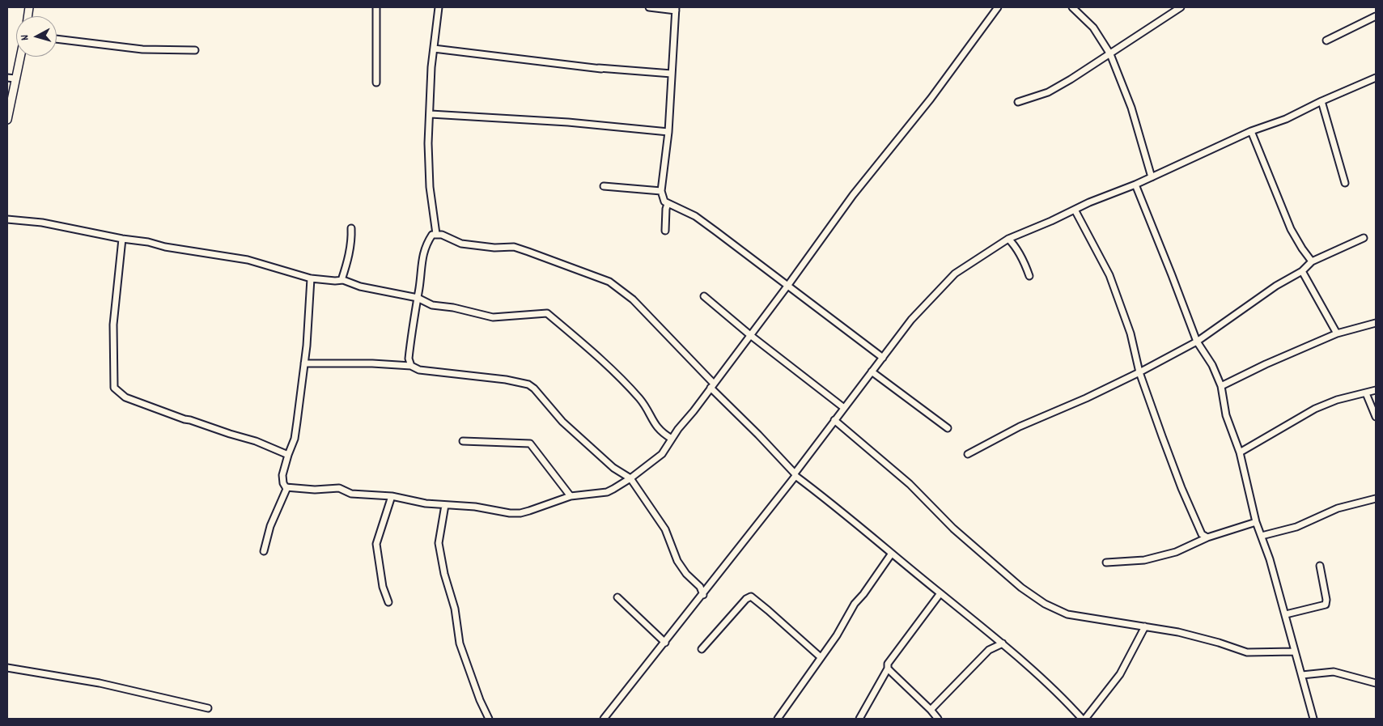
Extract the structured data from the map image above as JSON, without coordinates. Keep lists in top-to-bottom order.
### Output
{
  "north": "left"
}
